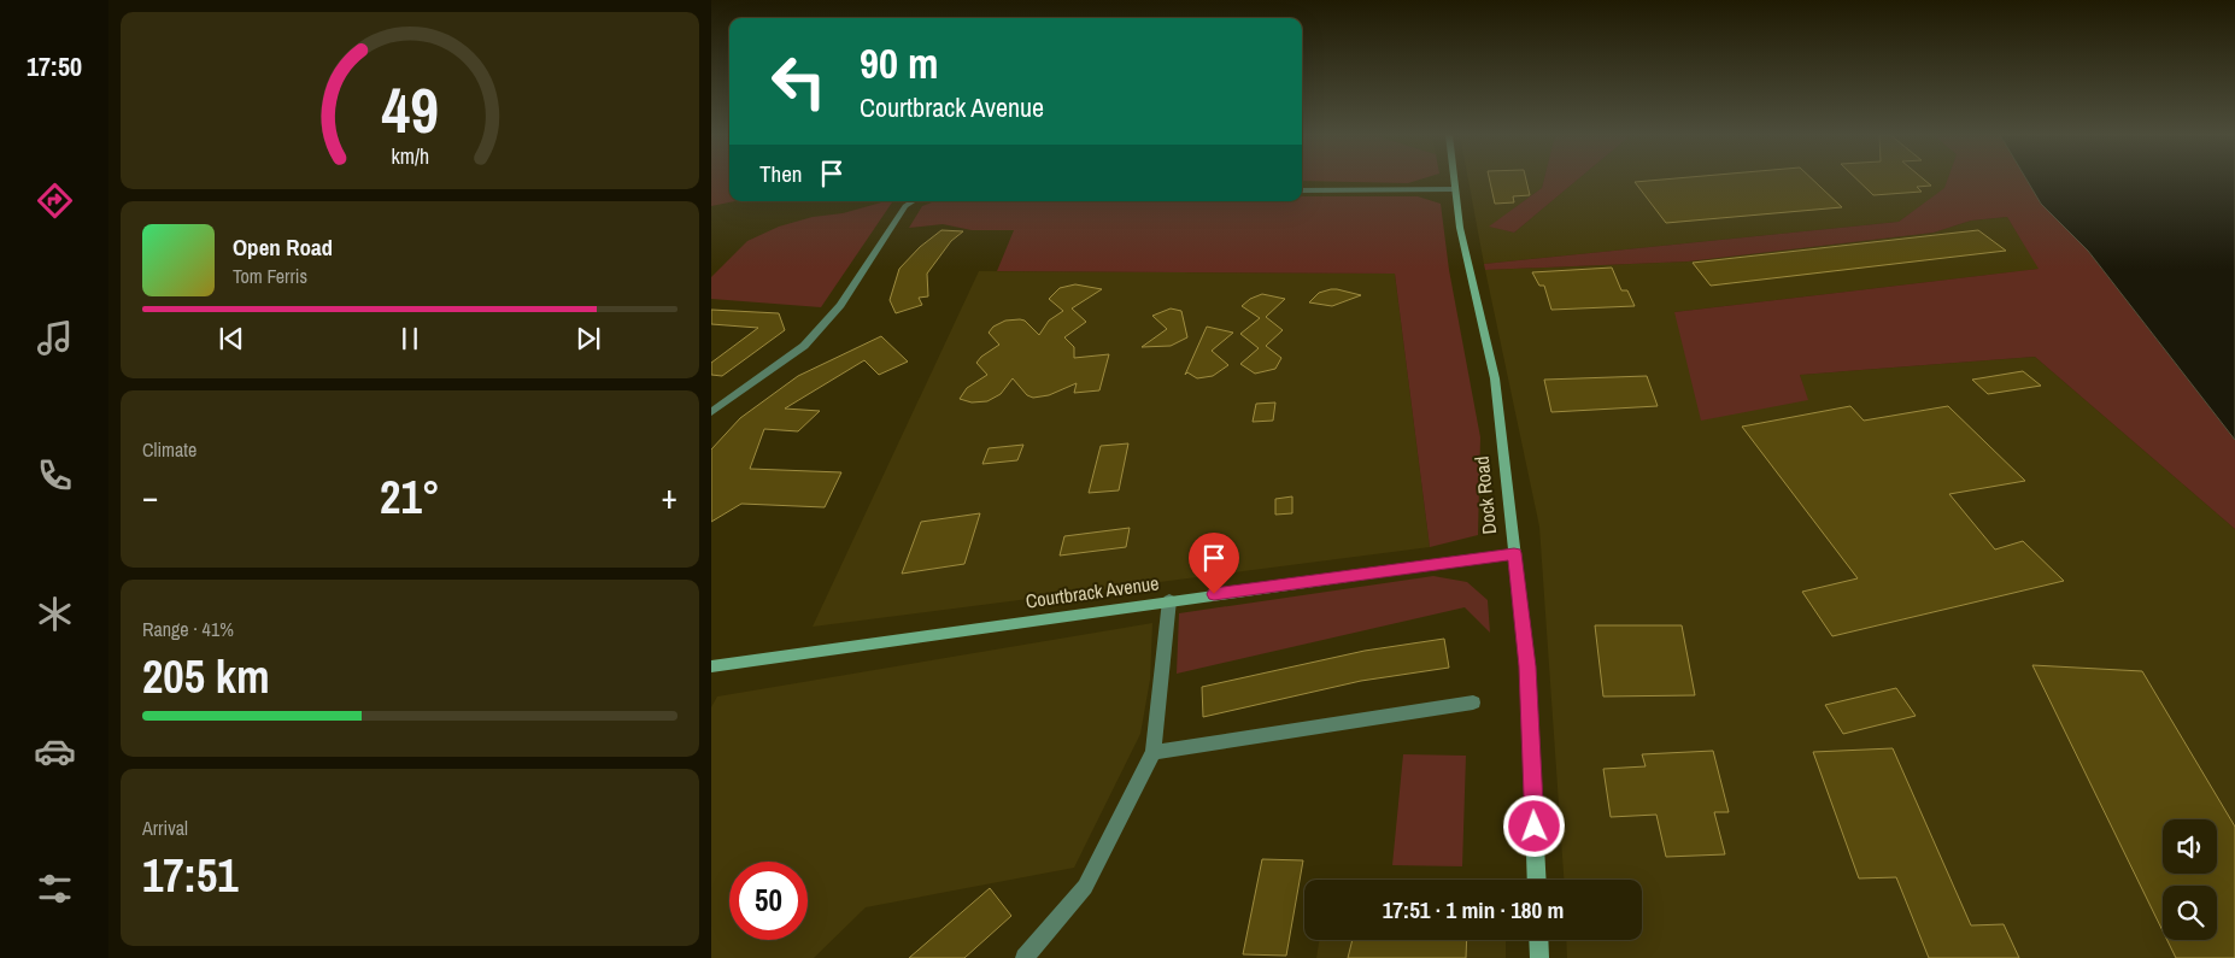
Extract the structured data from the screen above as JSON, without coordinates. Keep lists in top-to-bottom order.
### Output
{
  "streets": {
    "main road": ["Dock Road", "Courtbrack Avenue"]
  },
  "crossings": [
    ["Dock Road", "Courtbrack Avenue"]
  ],
  "page": {
    "tabs": "17:50",
    "turn": ["90 m", "Courtbrack Avenue"],
    "then": "Then",
    "song": ["Open Road", "Tom Ferris"],
    "tile": [
      "Climate",
      ["Range · 41%", "205 km"],
      ["Arrival", "17:51"]
    ],
    "heat": ["−", "21°", "+"],
    "limit": "50",
    "trip": "17:51 · 1 min · 180 m",
    "gauge": ["49", "km/h"]
  }
}
